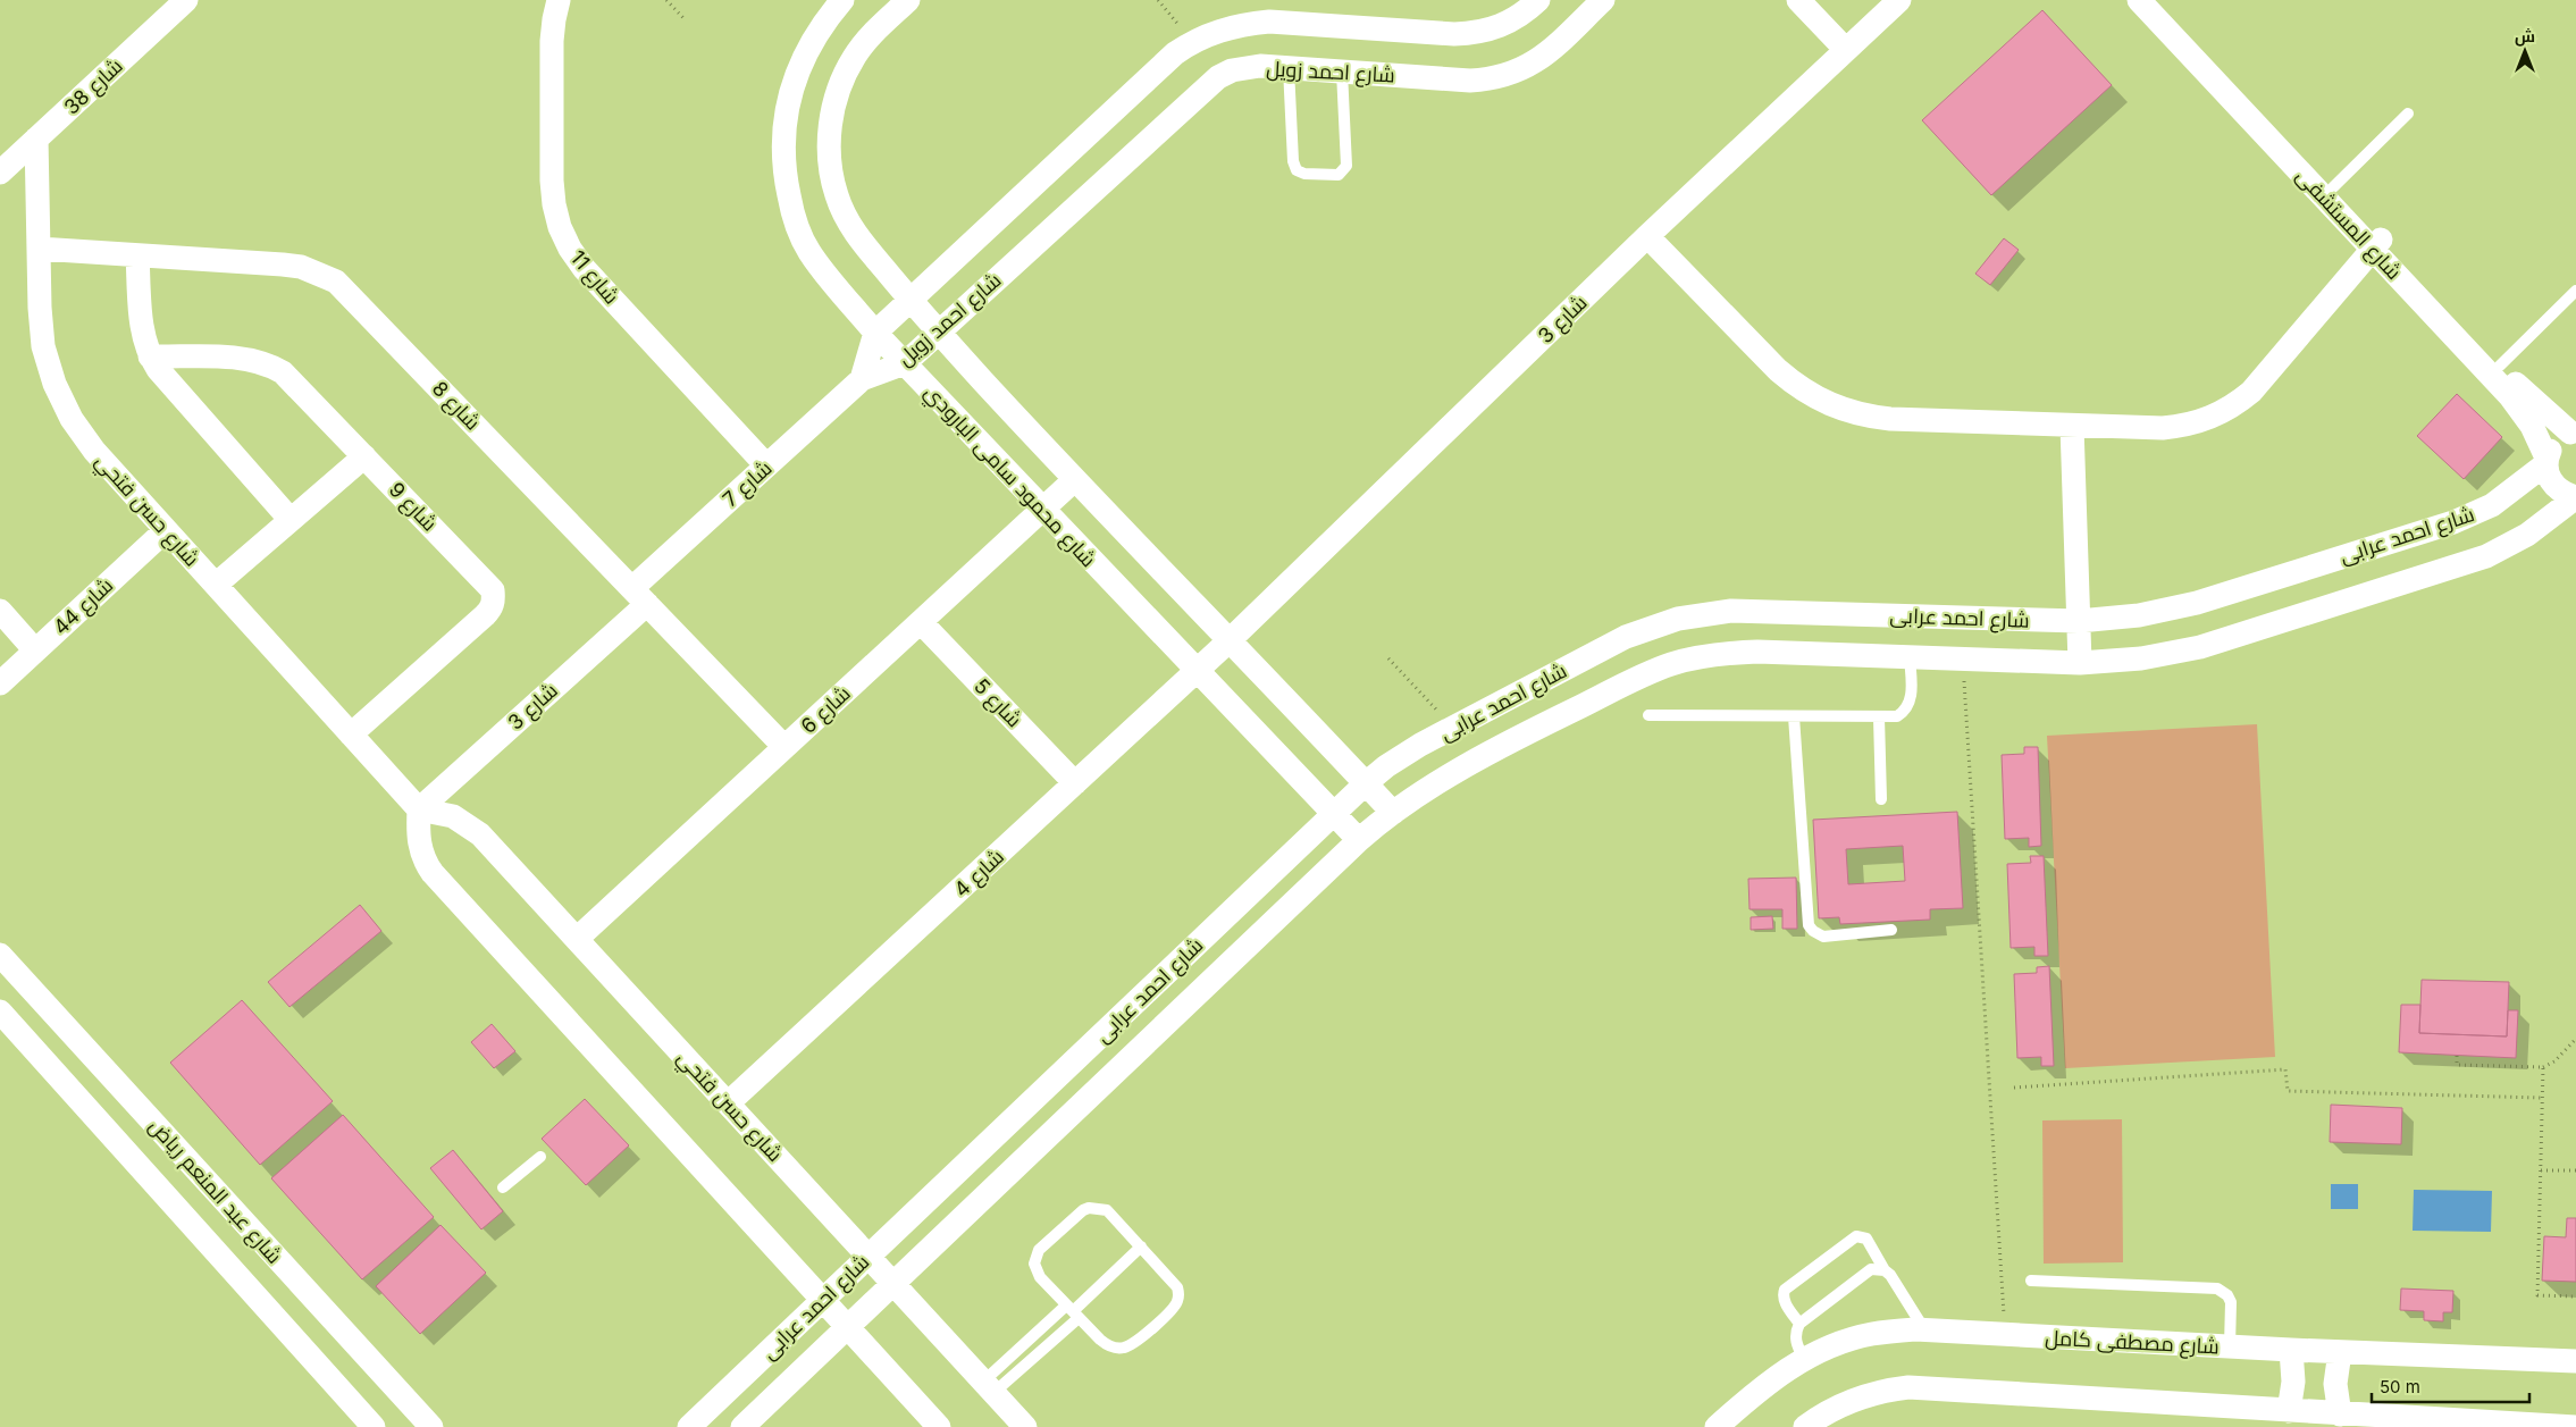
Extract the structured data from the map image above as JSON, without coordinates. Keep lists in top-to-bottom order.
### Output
{
  "streets": {
    "street": [
      "شارع احمد زويل",
      "شارع 38",
      "شارع المستشفى",
      "شارع 11",
      "شارع 3",
      "شارع 8",
      "شارع محمود سامى البارودي",
      "شارع 7",
      "شارع 9",
      "شارع حسن فتحي",
      "شارع احمد عرابى",
      "شارع 44",
      "شارع 5",
      "شارع 6",
      "شارع 4",
      "شارع عبد المنعم رياض",
      "شارع مصطفى كامل"
    ]
  },
  "crossings": [
    ["شارع احمد زويل", "شارع محمود سامى البارودي"],
    ["شارع احمد زويل", "شارع 7"],
    ["شارع 38", "شارع حسن فتحي"],
    ["شارع المستشفى", "شارع احمد عرابى"],
    ["شارع 11", "شارع 7"],
    ["شارع 3", "شارع 8"],
    ["شارع 3", "شارع 7"],
    ["شارع 3", "شارع حسن فتحي"],
    ["شارع 3", "شارع 4"],
    ["شارع 8", "شارع 7"],
    ["شارع 8", "شارع حسن فتحي"],
    ["شارع 8", "شارع 6"],
    ["شارع محمود سامى البارودي", "شارع احمد عرابى"],
    ["شارع محمود سامى البارودي", "شارع 6"],
    ["شارع محمود سامى البارودي", "شارع 4"],
    ["شارع 9", "شارع حسن فتحي"],
    ["شارع حسن فتحي", "شارع احمد عرابى"],
    ["شارع حسن فتحي", "شارع 44"],
    ["شارع حسن فتحي", "شارع 6"],
    ["شارع حسن فتحي", "شارع 4"],
    ["شارع 5", "شارع 6"],
    ["شارع 5", "شارع 4"]
  ],
  "scale_bar": "50 m",
  "north": "top"
}
